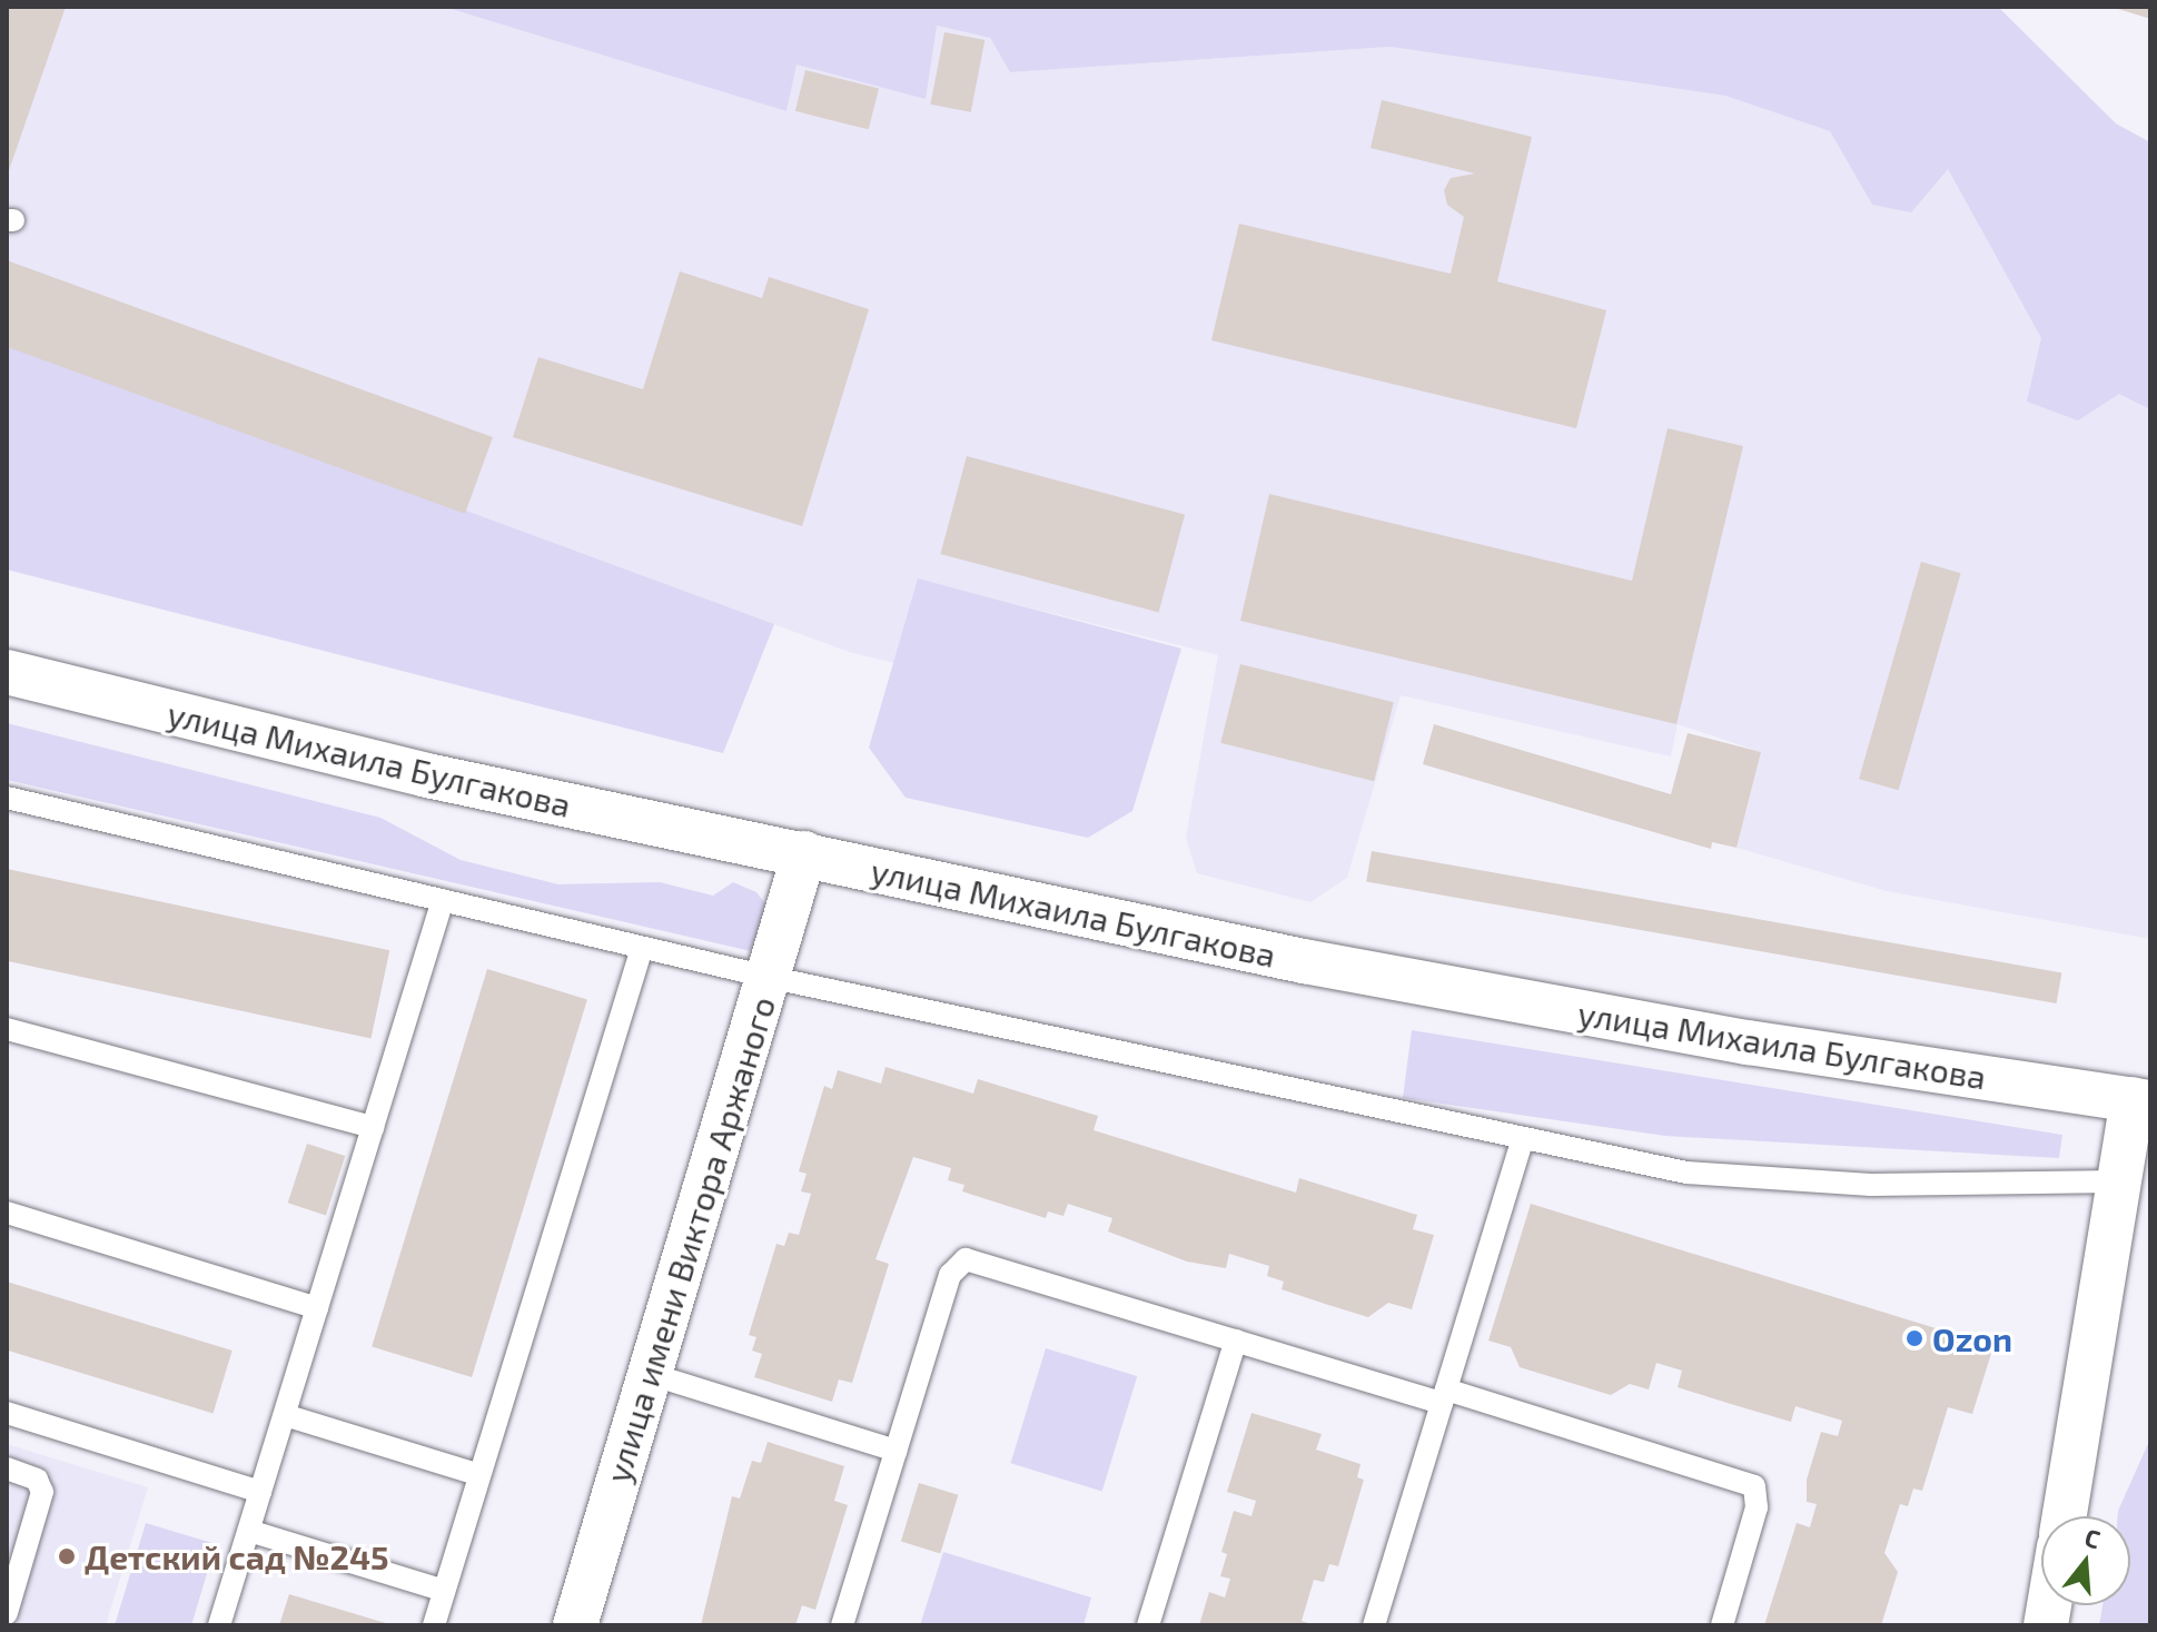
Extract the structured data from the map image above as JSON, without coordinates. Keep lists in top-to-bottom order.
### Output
{
  "streets": {
    "street": ["улица Михаила Булгакова", "улица имени Виктора Аржаного"]
  },
  "crossings": [
    ["улица Михаила Булгакова", "улица имени Виктора Аржаного"]
  ],
  "places": ["Ozon", "Детский сад №245"],
  "north": "top"
}
